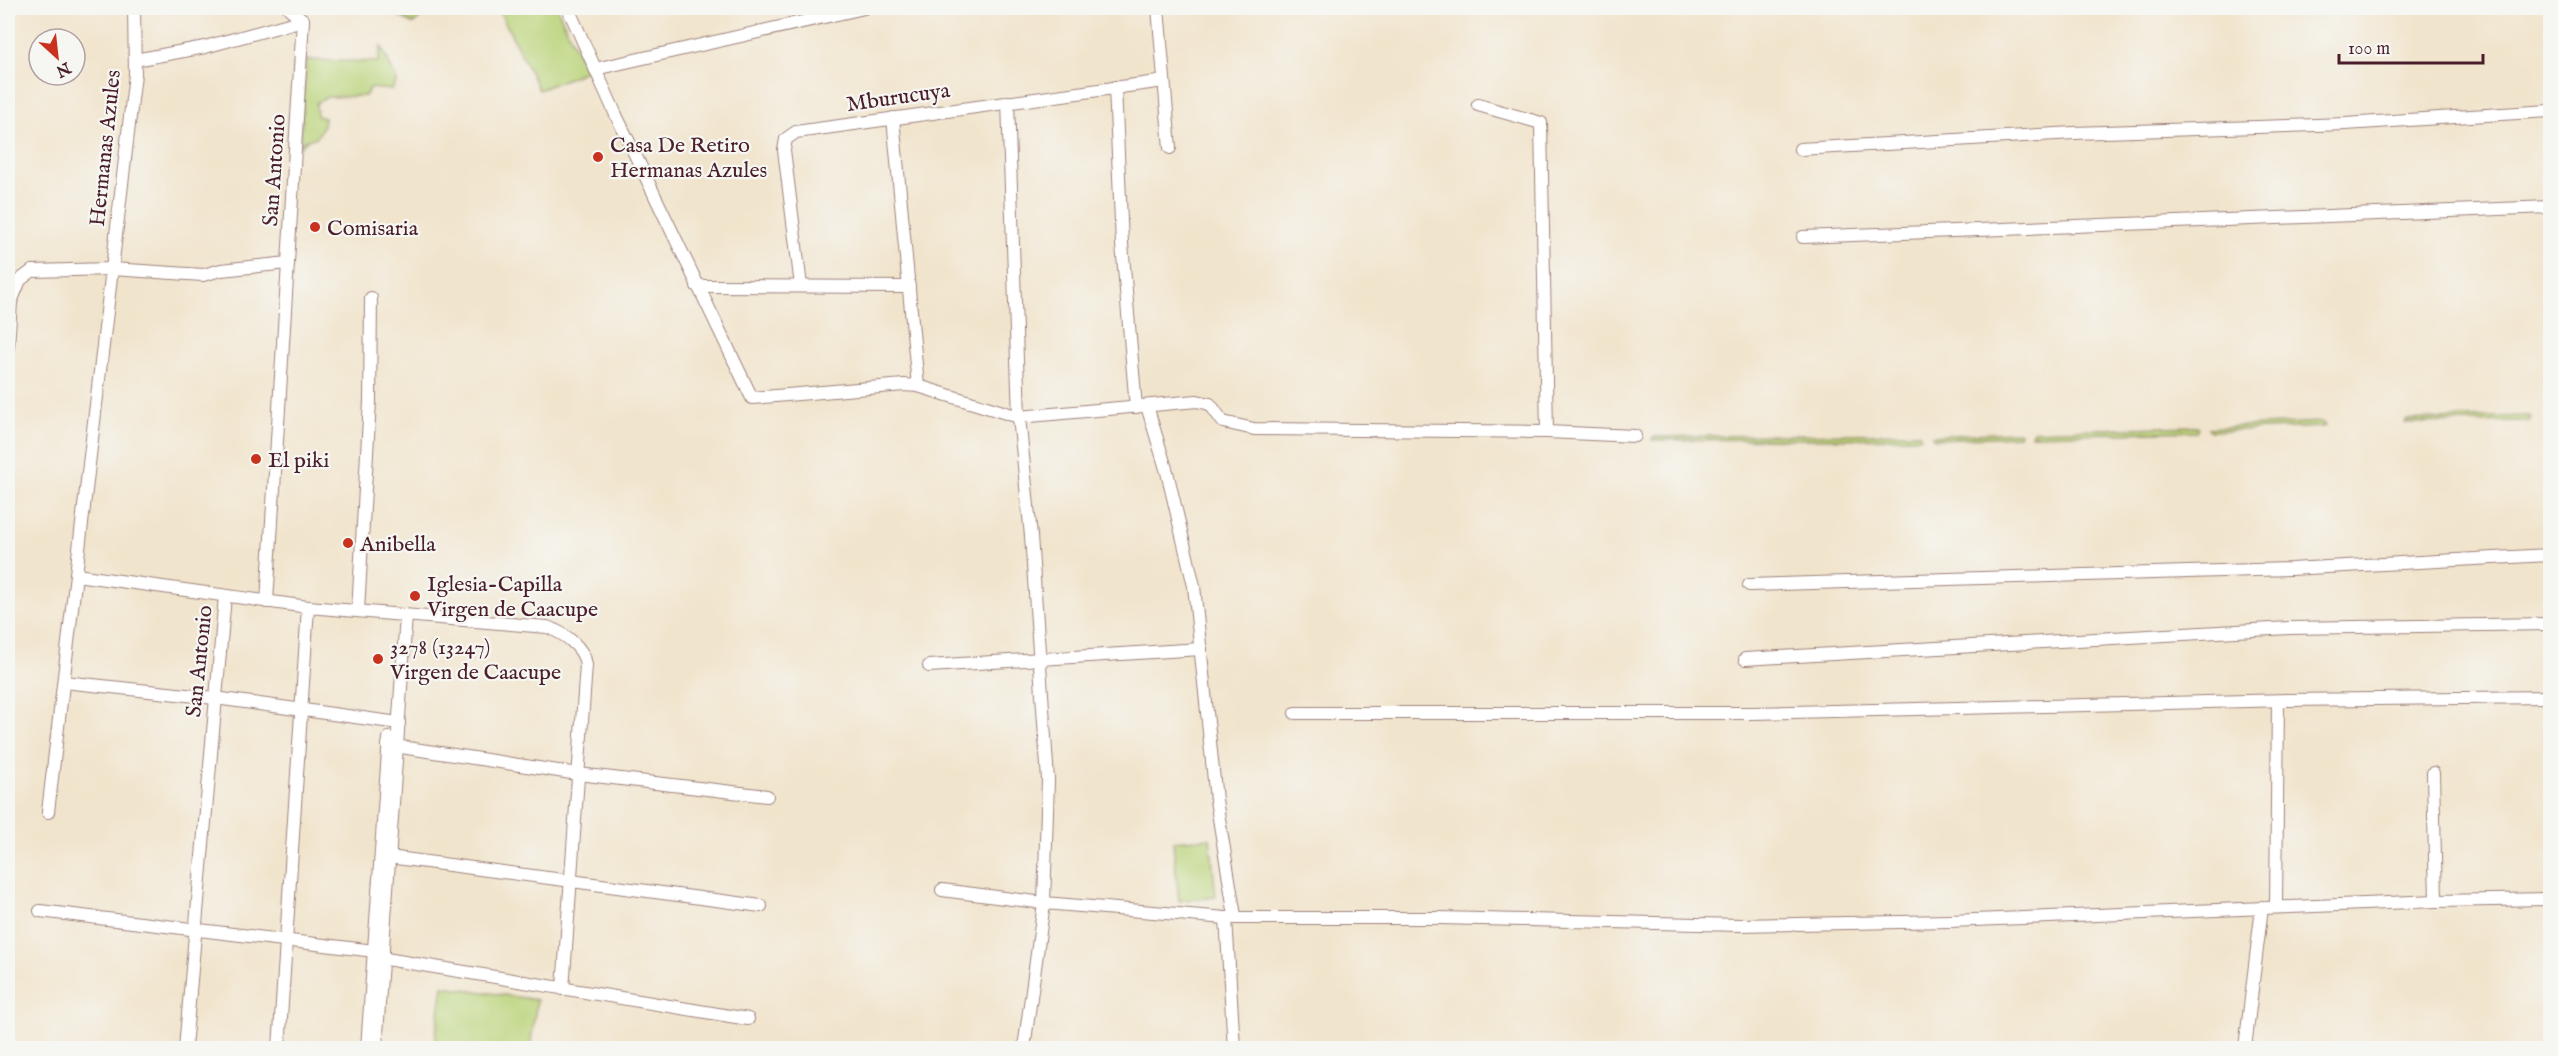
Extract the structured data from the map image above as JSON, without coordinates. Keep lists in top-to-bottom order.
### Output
{
  "streets": {
    "street": ["Mburucuya", "Hermanas Azules", "San Antonio"]
  },
  "crossings": [
    ["Hermanas Azules", "San Antonio"]
  ],
  "places": [
    "Casa De Retiro Hermanas Azules",
    "Comisaria",
    "El piki",
    "Anibella",
    "Iglesia-Capilla Virgen de Caacupe",
    "3278 (13247) Virgen de Caacupe"
  ],
  "scale_bar": "100 m",
  "north": "bottom right"
}
